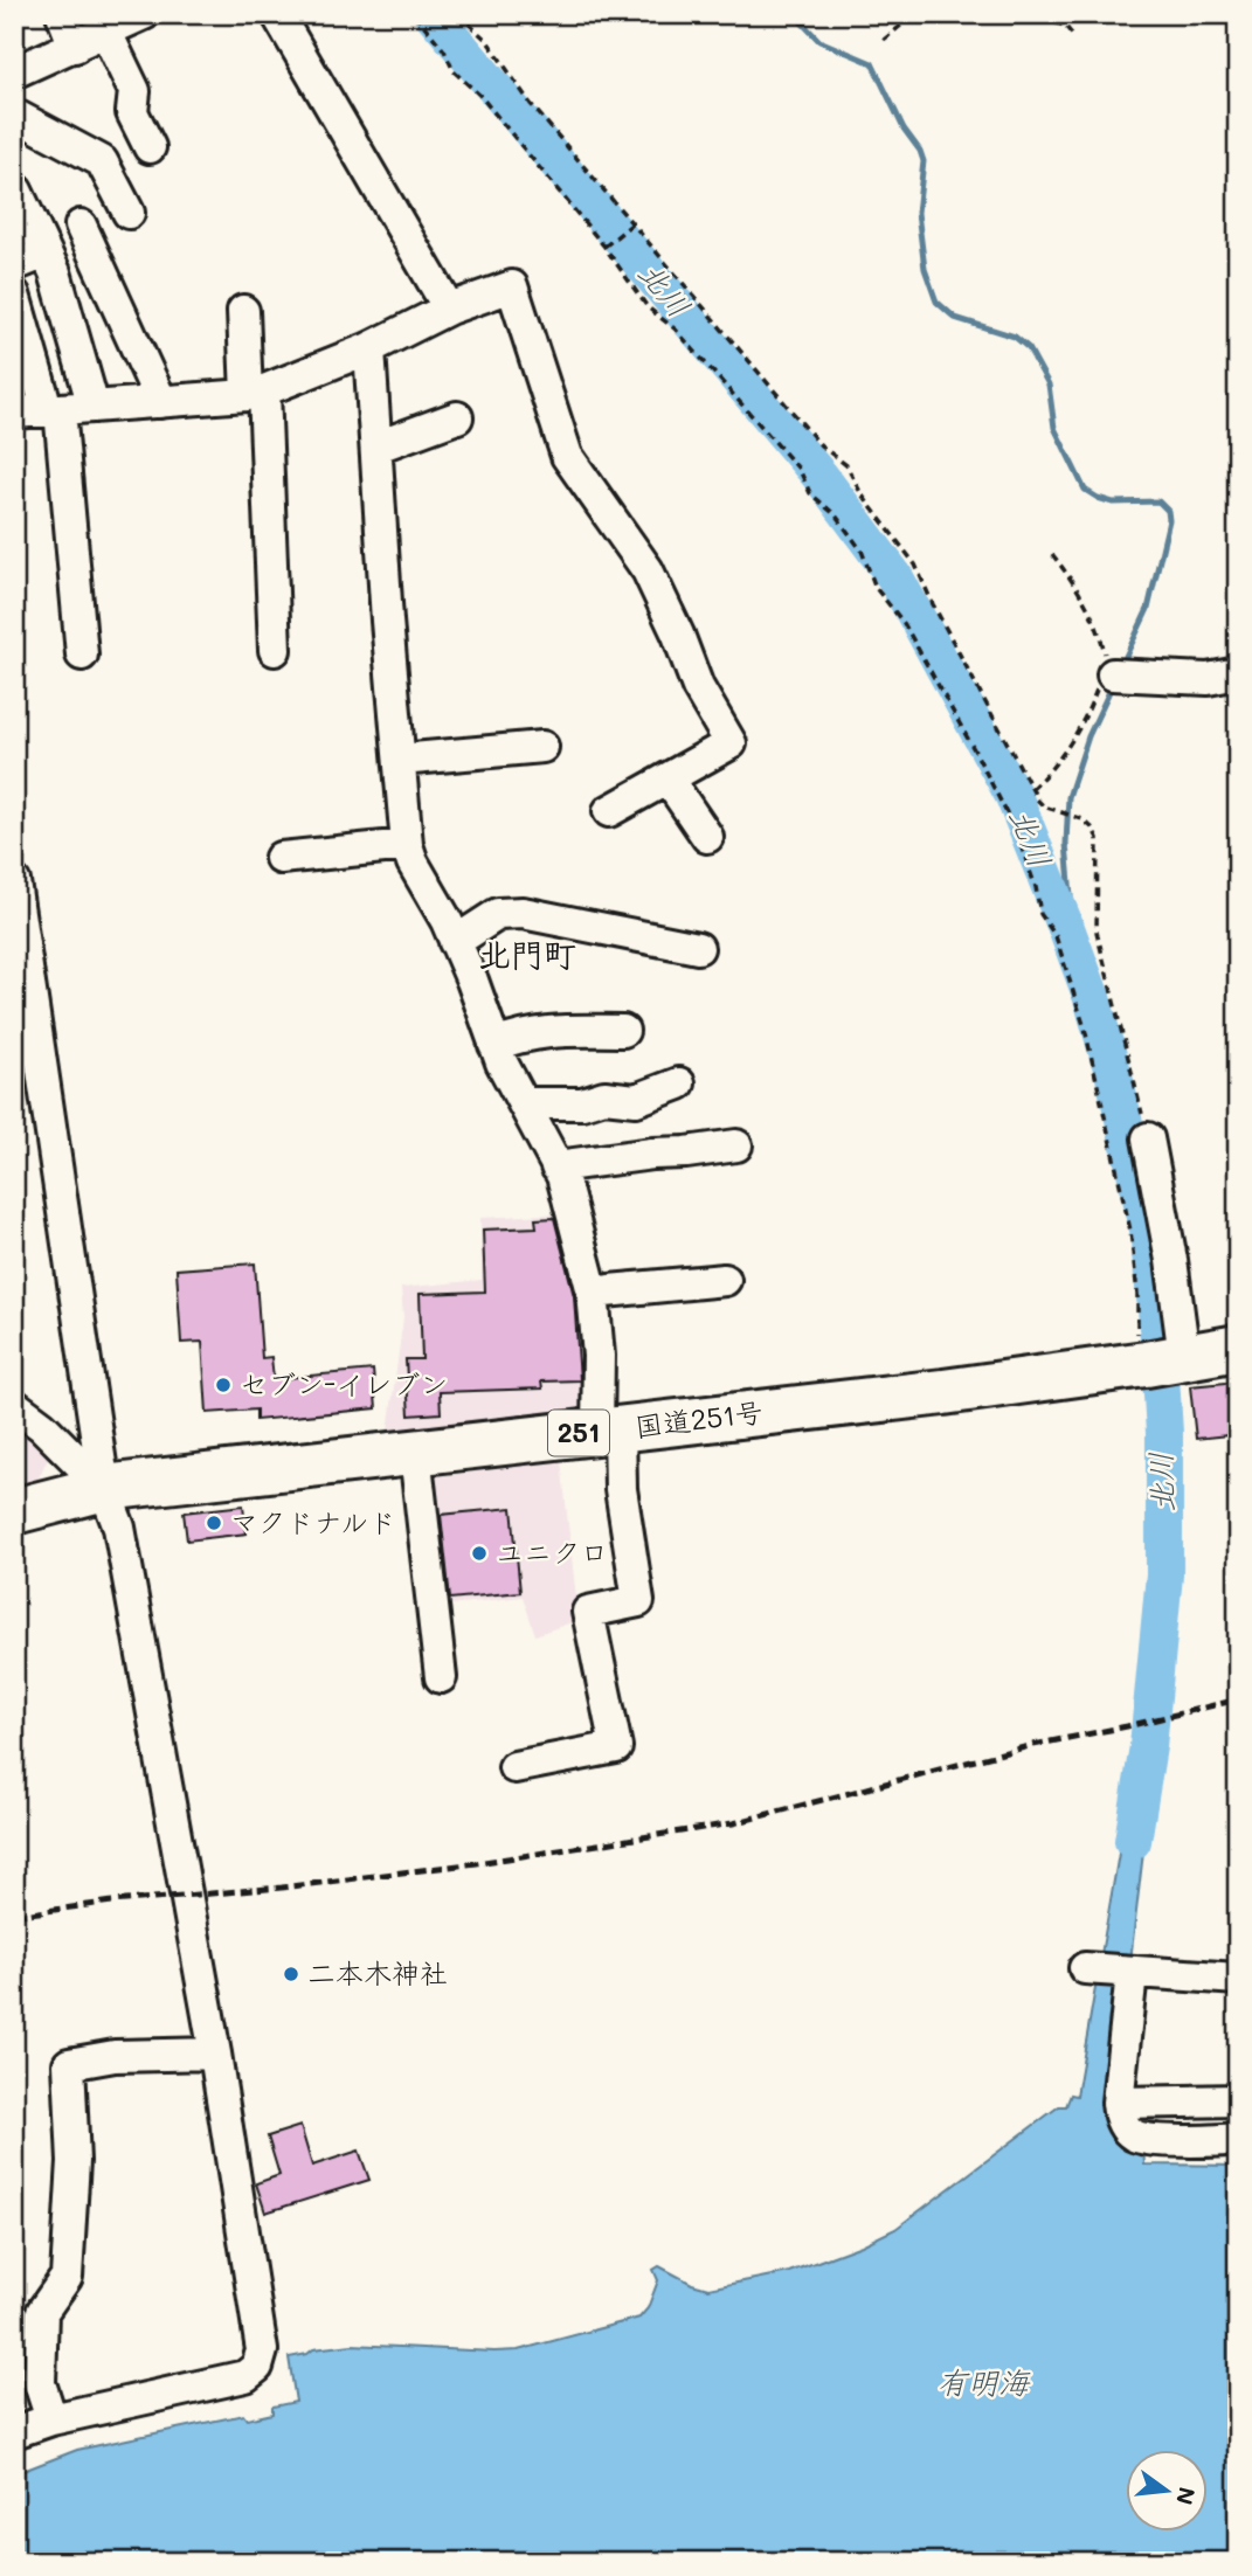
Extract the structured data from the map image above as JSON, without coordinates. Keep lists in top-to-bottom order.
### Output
{
  "streets": {
    "highway": ["国道251号", "251"]
  },
  "districts": ["北門町"],
  "water": ["北川", "有明海"],
  "places": [
    "セブン-イレブン",
    "マクドナルド",
    "ユニクロ",
    "二本木神社"
  ],
  "north": "right"
}
